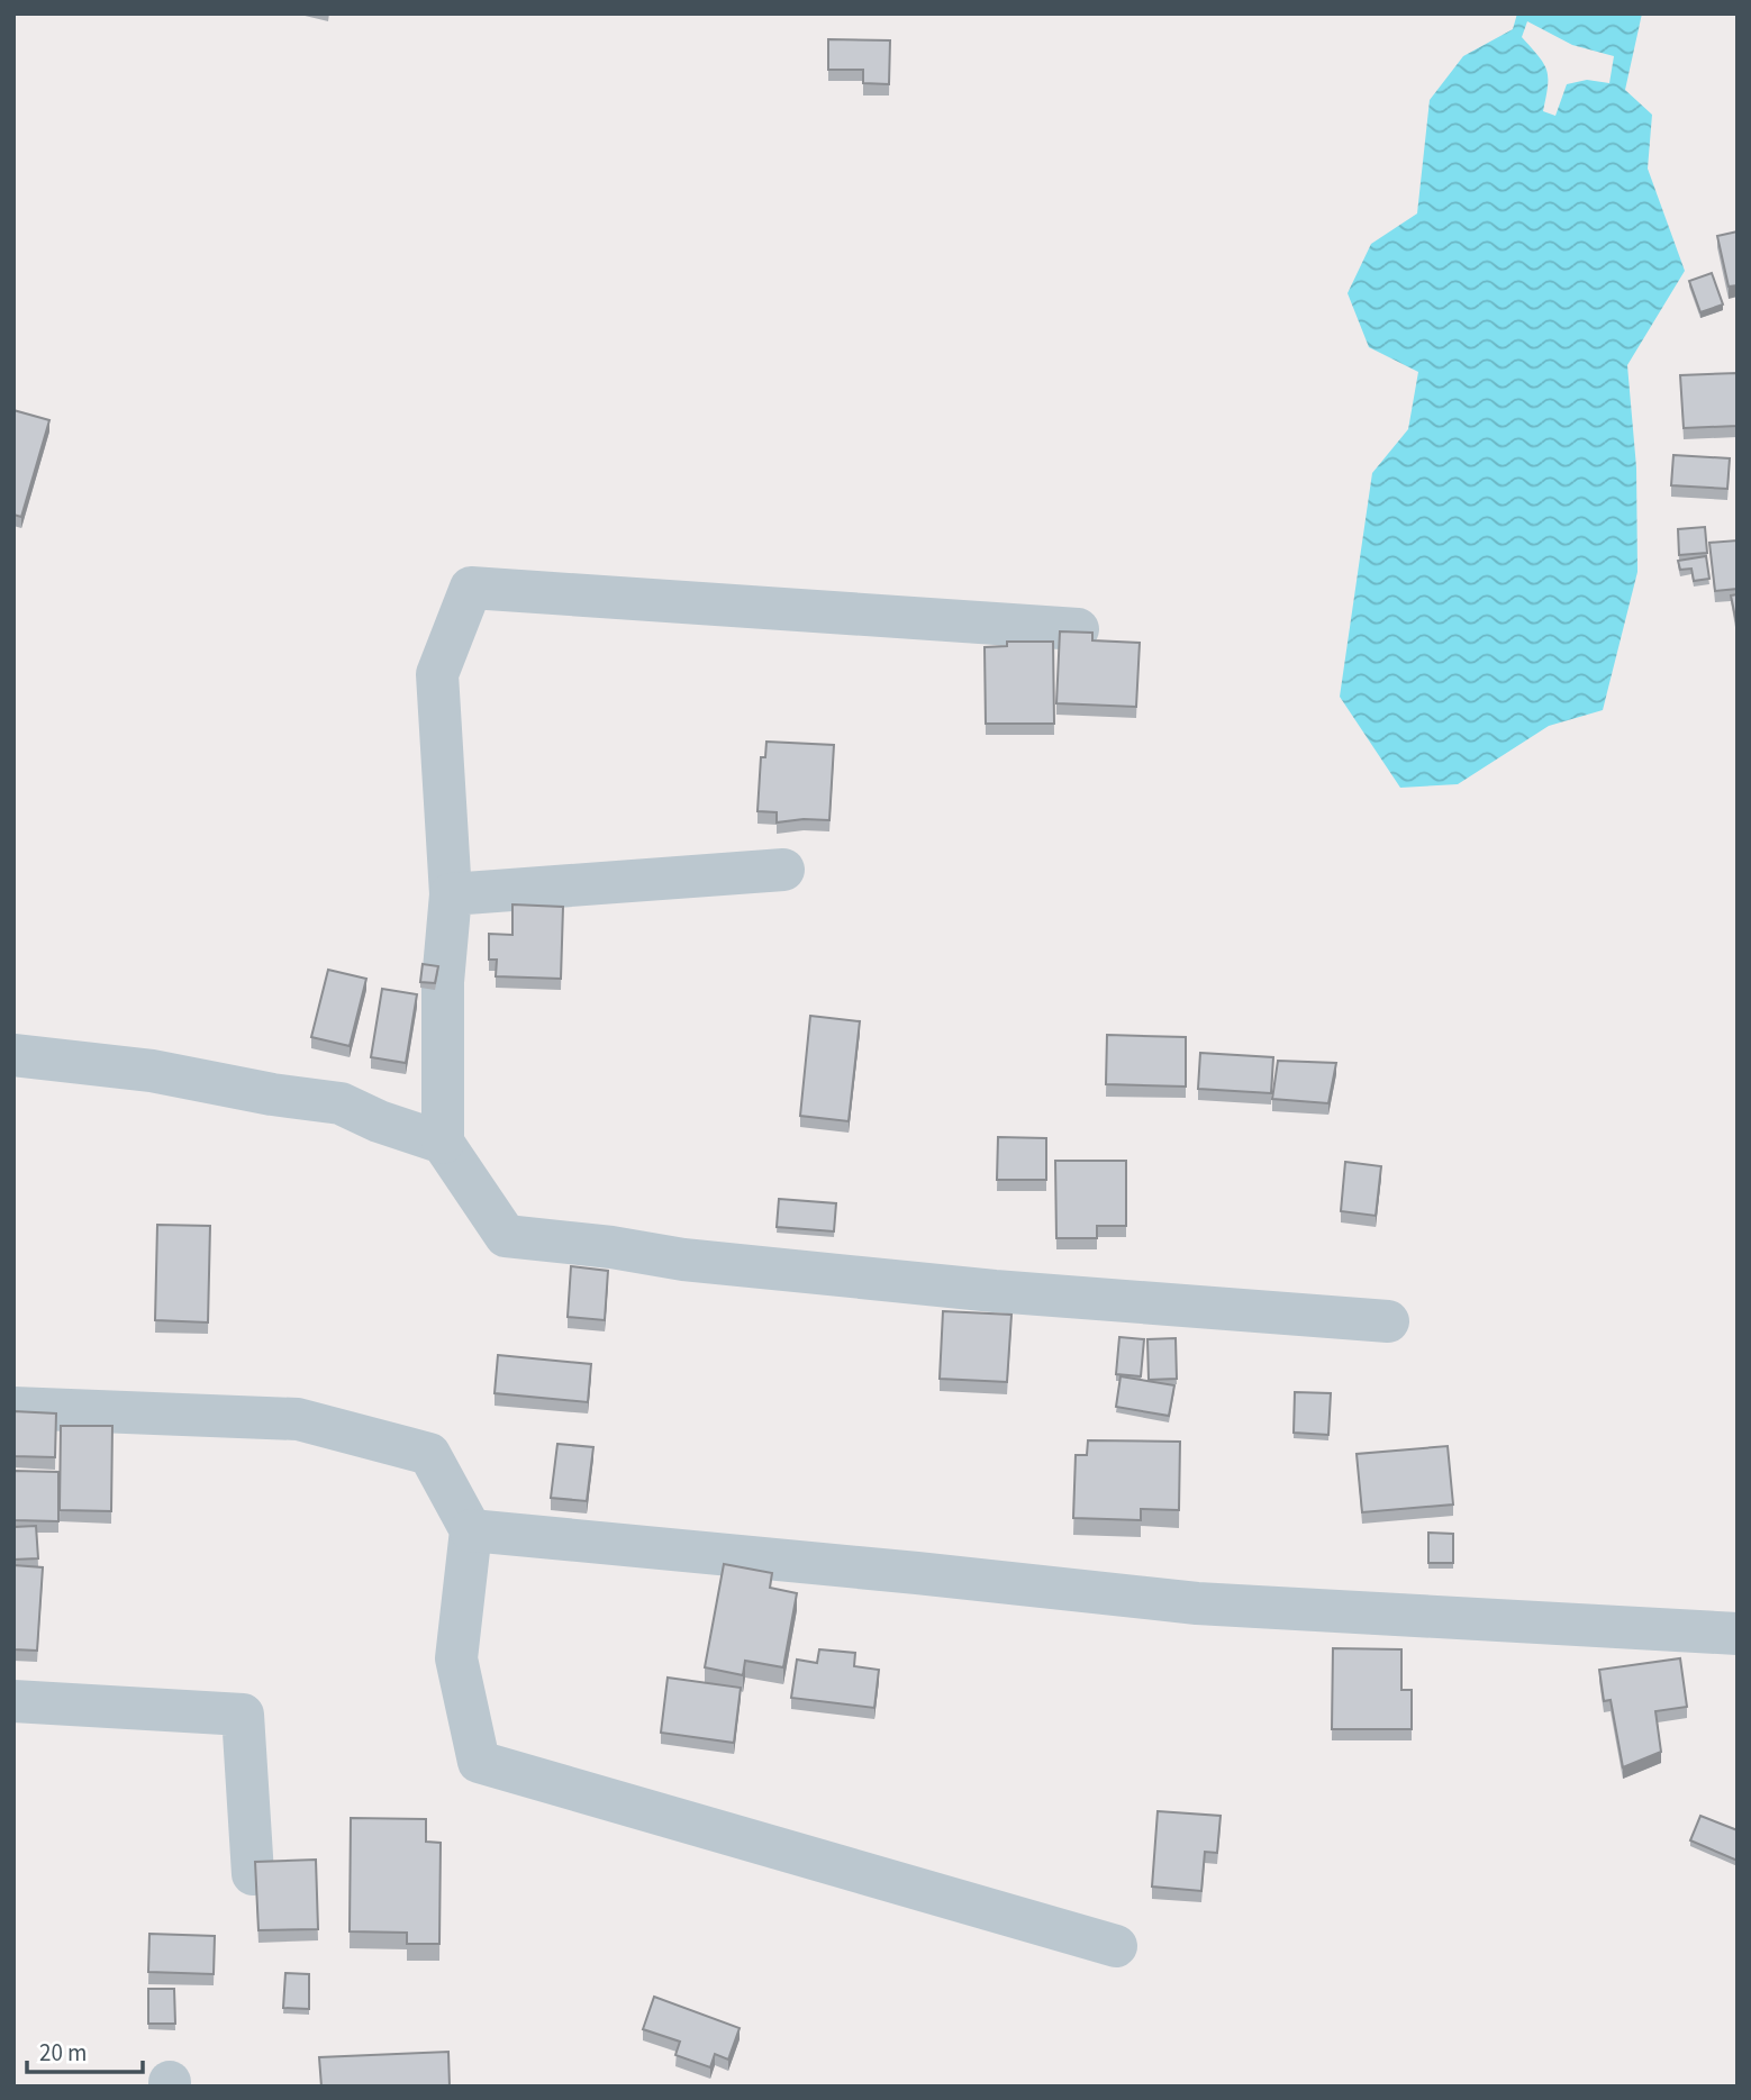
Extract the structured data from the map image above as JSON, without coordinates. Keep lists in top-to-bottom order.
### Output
{
  "scale_bar": "20 m"
}
